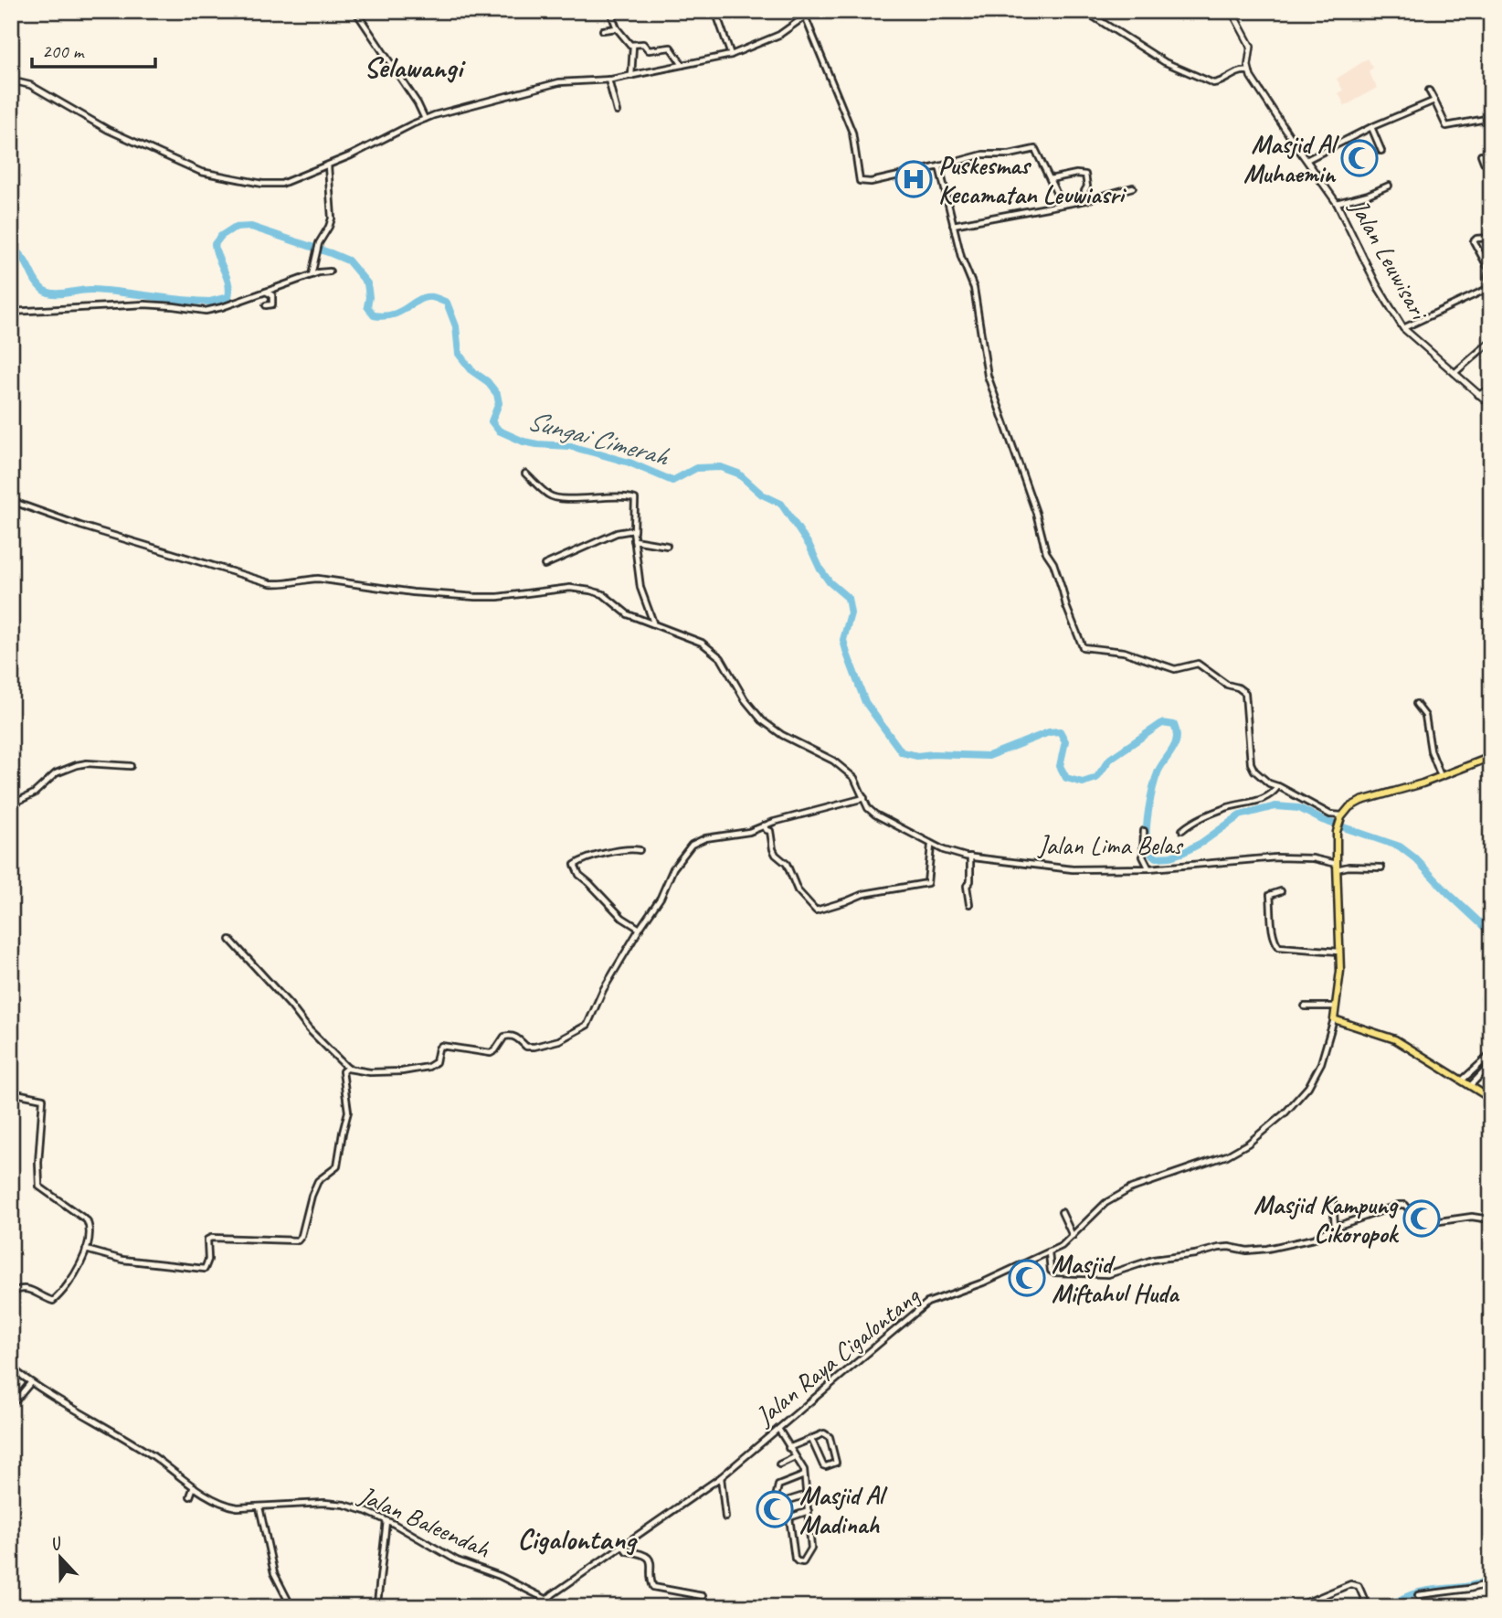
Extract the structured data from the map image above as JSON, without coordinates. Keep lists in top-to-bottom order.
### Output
{
  "streets": {
    "main road": ["Jalan Leuwisari"],
    "street": ["Jalan Lima Belas", "Jalan Raya Cigalontang", "Jalan Baleendah"]
  },
  "crossings": [
    ["Jalan Raya Cigalontang", "Jalan Baleendah"]
  ],
  "districts": ["Selawangi", "Cigalontang"],
  "water": ["Sungai Cimerah"],
  "places": {
    "mosque": [
      "Masjid Al Muhaemin",
      "Masjid Kampung Cikoropok",
      "Masjid Miftahul Huda",
      "Masjid Al Madinah"
    ],
    "hospital": ["Puskesmas Kecamatan Leuwiasri"]
  },
  "scale_bar": "200 m",
  "north": "top"
}
